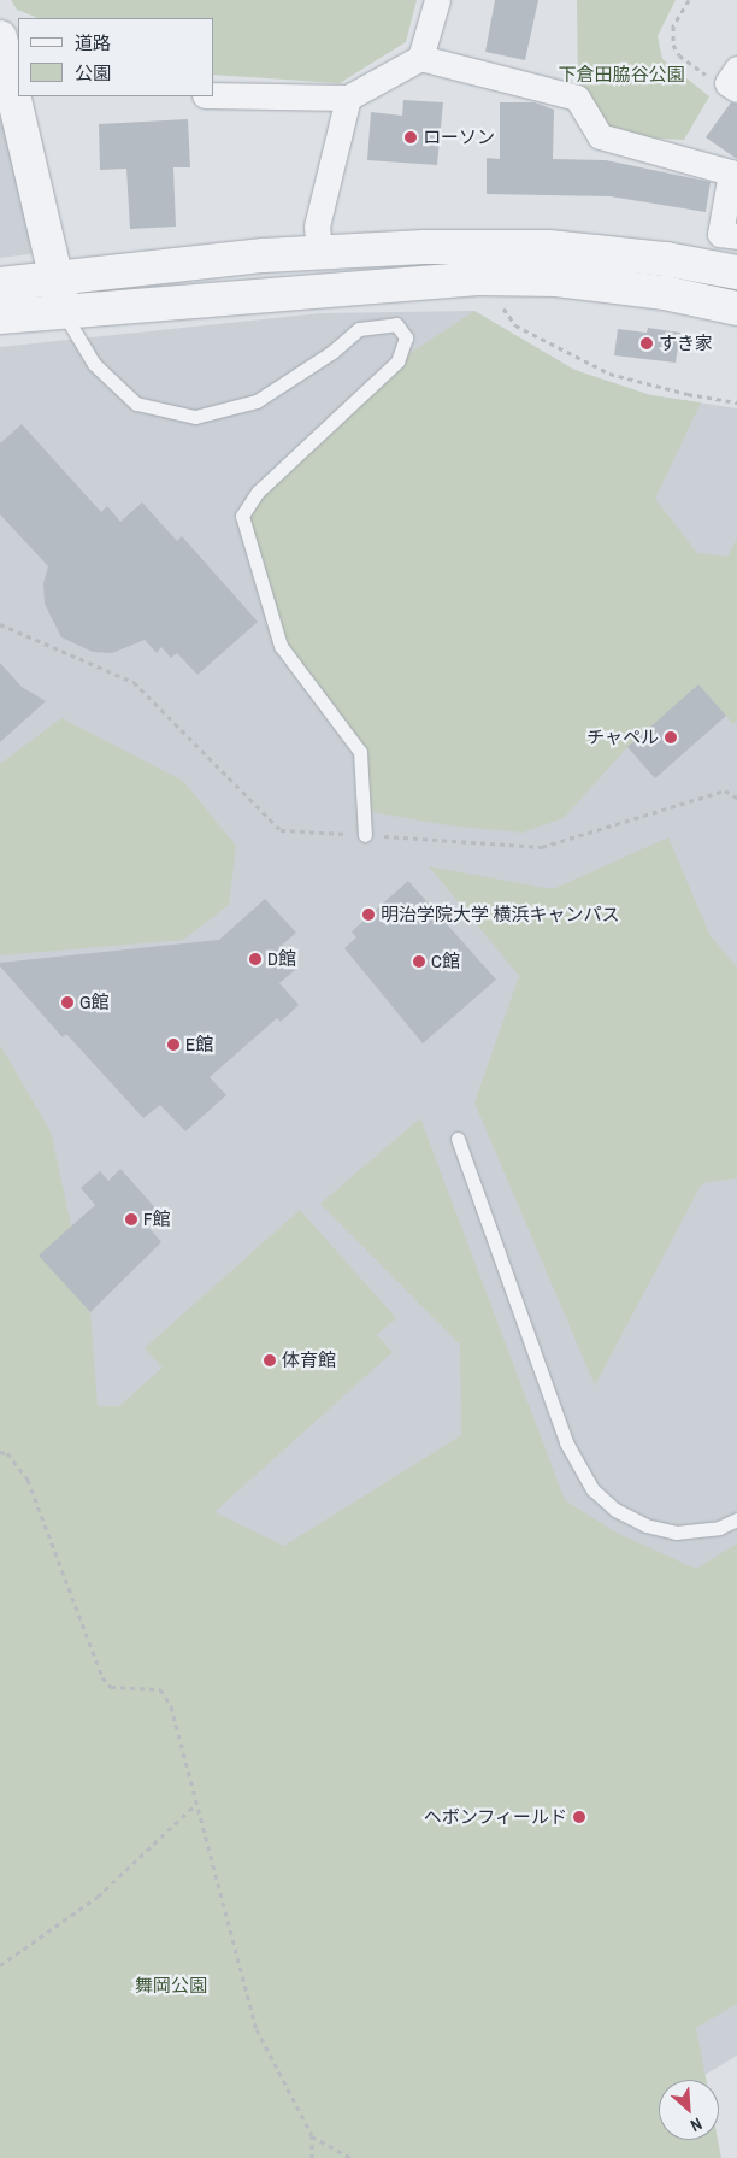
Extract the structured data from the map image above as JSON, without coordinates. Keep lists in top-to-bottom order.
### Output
{
  "parks": ["下倉田脇谷公園", "舞岡公園"],
  "places": [
    "ローソン",
    "すき家",
    "チャペル",
    "明治学院大学 横浜キャンパス",
    "D館",
    "C館",
    "G館",
    "E館",
    "F館",
    "体育館",
    "ヘボンフィールド"
  ],
  "legend": ["道路", "公園"],
  "north": "bottom right"
}
